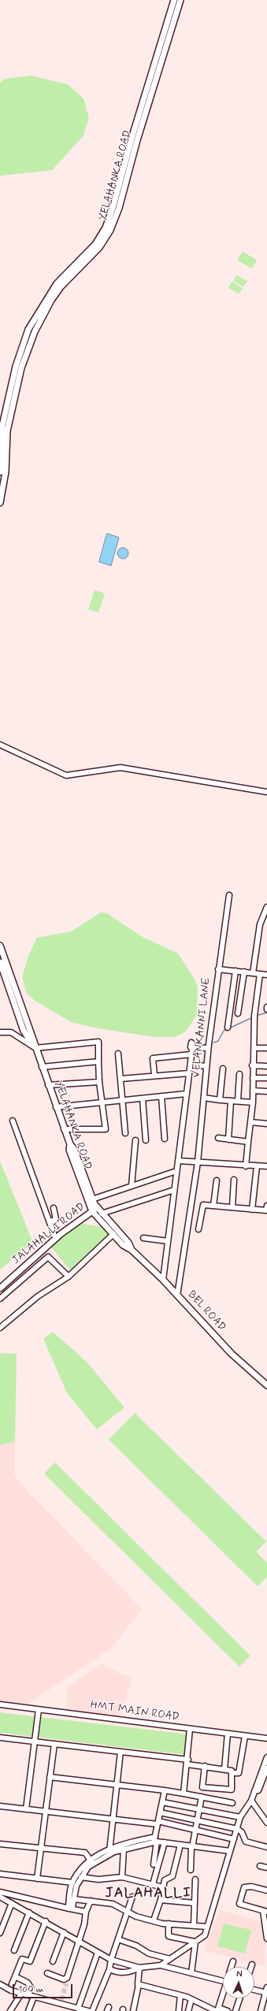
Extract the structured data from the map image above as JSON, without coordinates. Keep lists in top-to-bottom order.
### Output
{
  "streets": {
    "main road": ["YELAHANKA ROAD", "JALAHALLI ROAD", "BEL ROAD"],
    "street": ["VELANKANNI LANE", "HMT MAIN ROAD"]
  },
  "crossings": [
    ["YELAHANKA ROAD", "JALAHALLI ROAD"],
    ["YELAHANKA ROAD", "BEL ROAD"],
    ["VELANKANNI LANE", "BEL ROAD"],
    ["JALAHALLI ROAD", "BEL ROAD"]
  ],
  "districts": ["JALAHALLI"],
  "scale_bar": "100 m",
  "north": "top"
}
